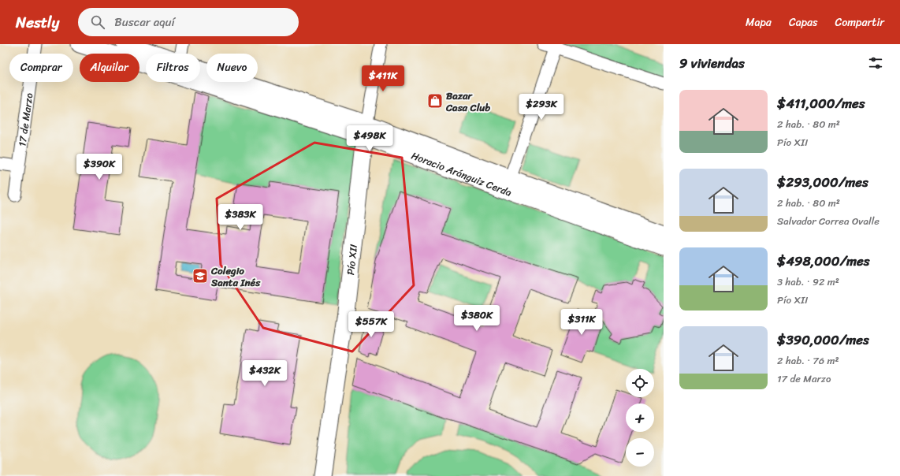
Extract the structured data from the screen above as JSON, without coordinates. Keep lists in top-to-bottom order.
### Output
{
  "streets": {
    "street": ["17 de Marzo", "Horacio Aránguiz Cerda", "Pío XII"]
  },
  "crossings": [
    ["Horacio Aránguiz Cerda", "Pío XII"]
  ],
  "places": {
    "shop": ["Bazar Casa Club"],
    "school or university": ["Colegio Santa Inés"]
  },
  "page": {
    "header": "Nestly",
    "search": "Buscar aquí",
    "nav": ["Mapa", "Capas", "Compartir"],
    "heading": "9 viviendas",
    "chip": [
      "Comprar",
      "Alquilar",
      "Filtros",
      "Nuevo"
    ],
    "price": [
      "$411K",
      "$293K",
      "$498K",
      "$390K",
      "$383K",
      "$380K",
      "$311K",
      "$557K",
      "$432K"
    ],
    "list": [
      {
        "name": "$411,000/mes",
        "note": "2 hab. · 80 m² · Pío XII"
      },
      {
        "name": "$293,000/mes",
        "note": "2 hab. · 80 m² · Salvador Correa Ovalle"
      },
      {
        "name": "$498,000/mes",
        "note": "3 hab. · 92 m² · Pío XII"
      },
      {
        "name": "$390,000/mes",
        "note": "2 hab. · 76 m² · 17 de Marzo"
      }
    ],
    "map_buttons": ["+", "−"]
  }
}
